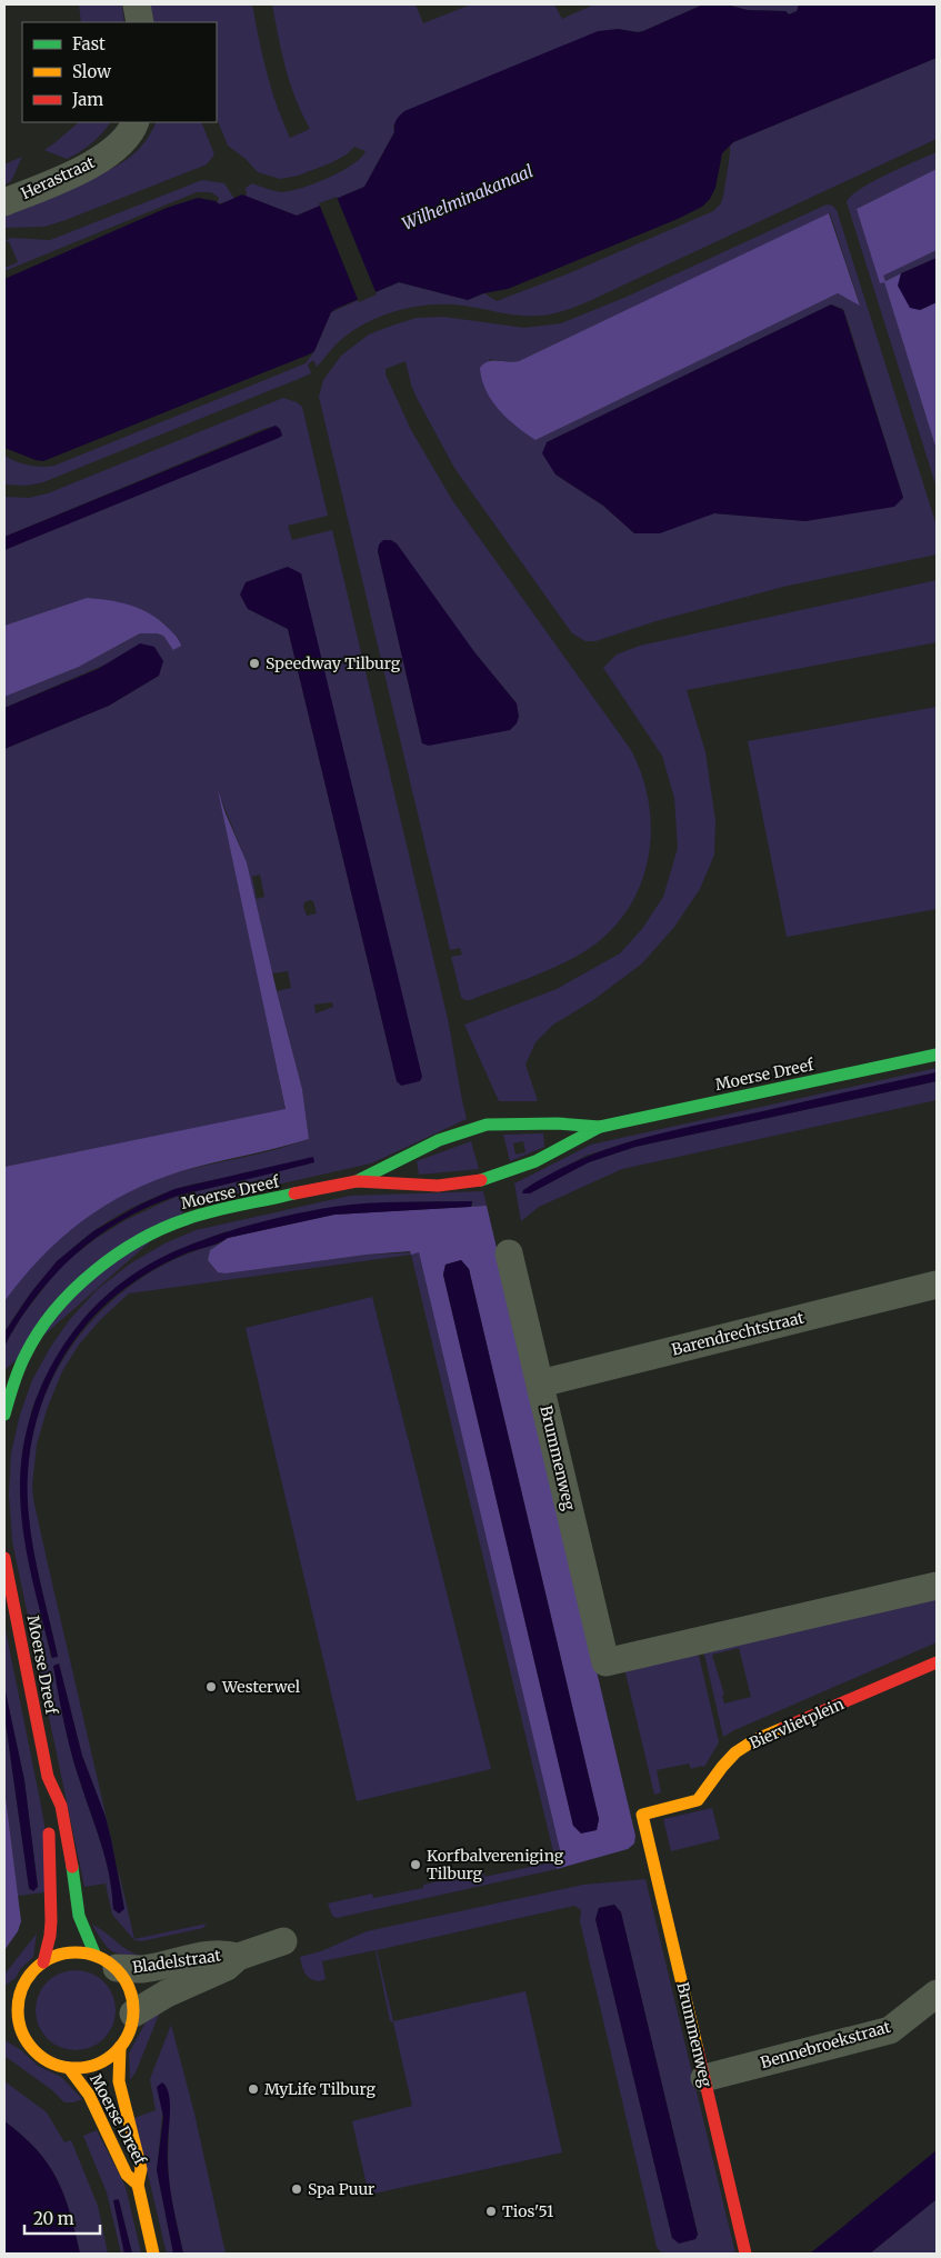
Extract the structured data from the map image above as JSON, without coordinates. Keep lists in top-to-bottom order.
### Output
{
  "streets": {
    "street": [
      "Herastraat",
      "Moerse Dreef",
      "Barendrechtstraat",
      "Brummenweg",
      "Biervlietplein",
      "Bladelstraat",
      "Bennebroekstraat"
    ]
  },
  "crossings": [
    ["Moerse Dreef", "Bladelstraat"],
    ["Barendrechtstraat", "Brummenweg"],
    ["Brummenweg", "Biervlietplein"],
    ["Brummenweg", "Bennebroekstraat"]
  ],
  "water": ["Wilhelminakanaal"],
  "places": [
    "Speedway Tilburg",
    "Westerwel",
    "Korfbalvereniging Tilburg",
    "MyLife Tilburg",
    "Spa Puur",
    "Tios'51"
  ],
  "legend": ["Fast", "Slow", "Jam"],
  "scale_bar": "20 m"
}
